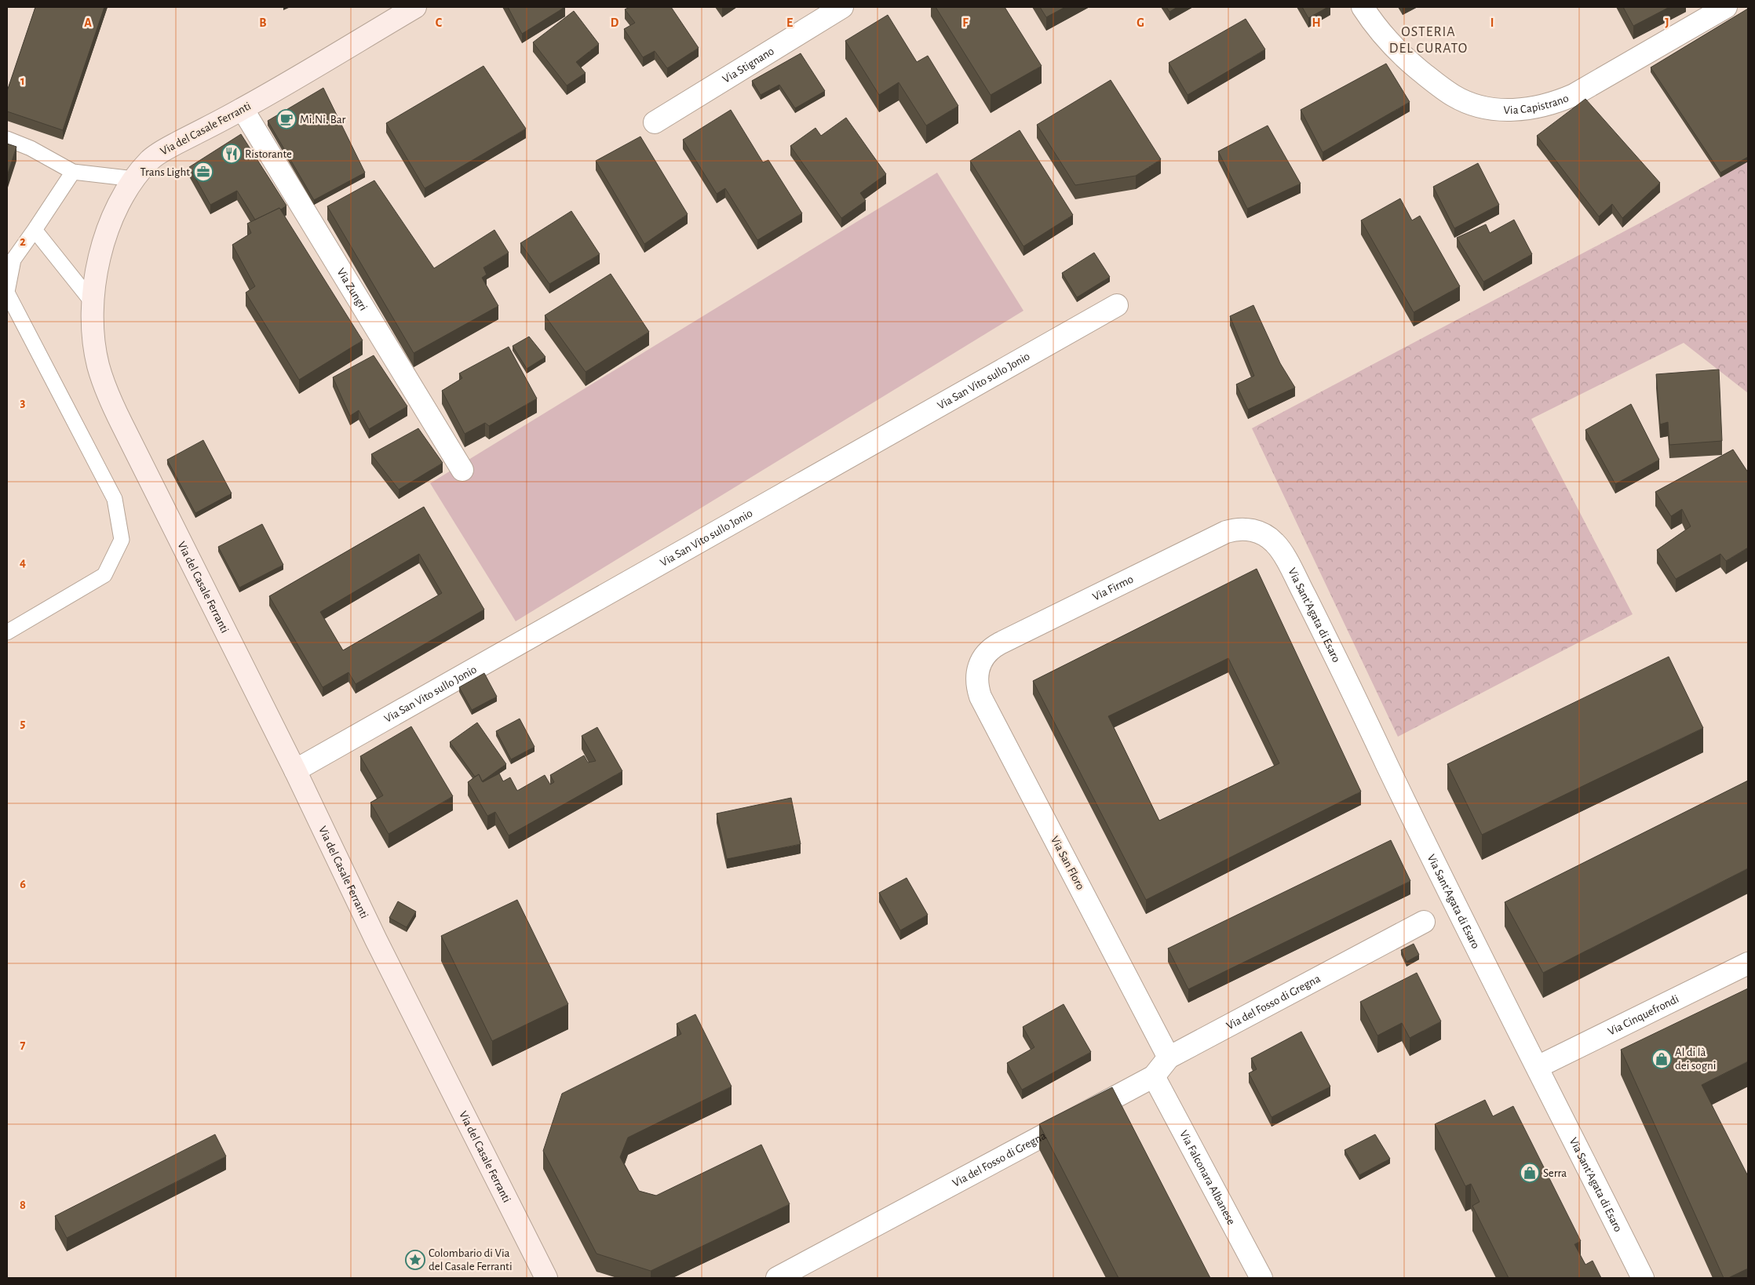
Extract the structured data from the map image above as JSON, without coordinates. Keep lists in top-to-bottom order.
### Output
{
  "streets": {
    "street": [
      "Via Stignano",
      "Via Capistrano",
      "Via del Casale Ferranti",
      "Via Zungri",
      "Via San Vito sullo Jonio",
      "Via Firmo",
      "Via Sant'Agata di Esaro",
      "Via San Floro",
      "Via del Fosso di Gregna",
      "Via Cinquefrondi",
      "Via Falconara Albanese"
    ]
  },
  "crossings": [
    ["Via del Casale Ferranti", "Via Zungri"],
    ["Via del Casale Ferranti", "Via San Vito sullo Jonio"],
    ["Via Firmo", "Via Sant'Agata di Esaro"],
    ["Via Firmo", "Via San Floro"],
    ["Via Sant'Agata di Esaro", "Via Cinquefrondi"],
    ["Via San Floro", "Via del Fosso di Gregna"],
    ["Via del Fosso di Gregna", "Via Falconara Albanese"]
  ],
  "districts": ["OSTERIA DEL CURATO"],
  "places": {
    "cafe": ["Mi.Ni. Bar"],
    "restaurant": ["Ristorante"],
    "office": ["Trans Light"],
    "shop": ["Al di là dei sogni", "Serra"],
    "place": ["Colombario di Via del Casale Ferranti"]
  },
  "grid": {
    "columns": [
      "A",
      "B",
      "C",
      "D",
      "E",
      "F",
      "G",
      "H",
      "I",
      "J"
    ],
    "rows": [
      "1",
      "2",
      "3",
      "4",
      "5",
      "6",
      "7",
      "8"
    ]
  }
}
